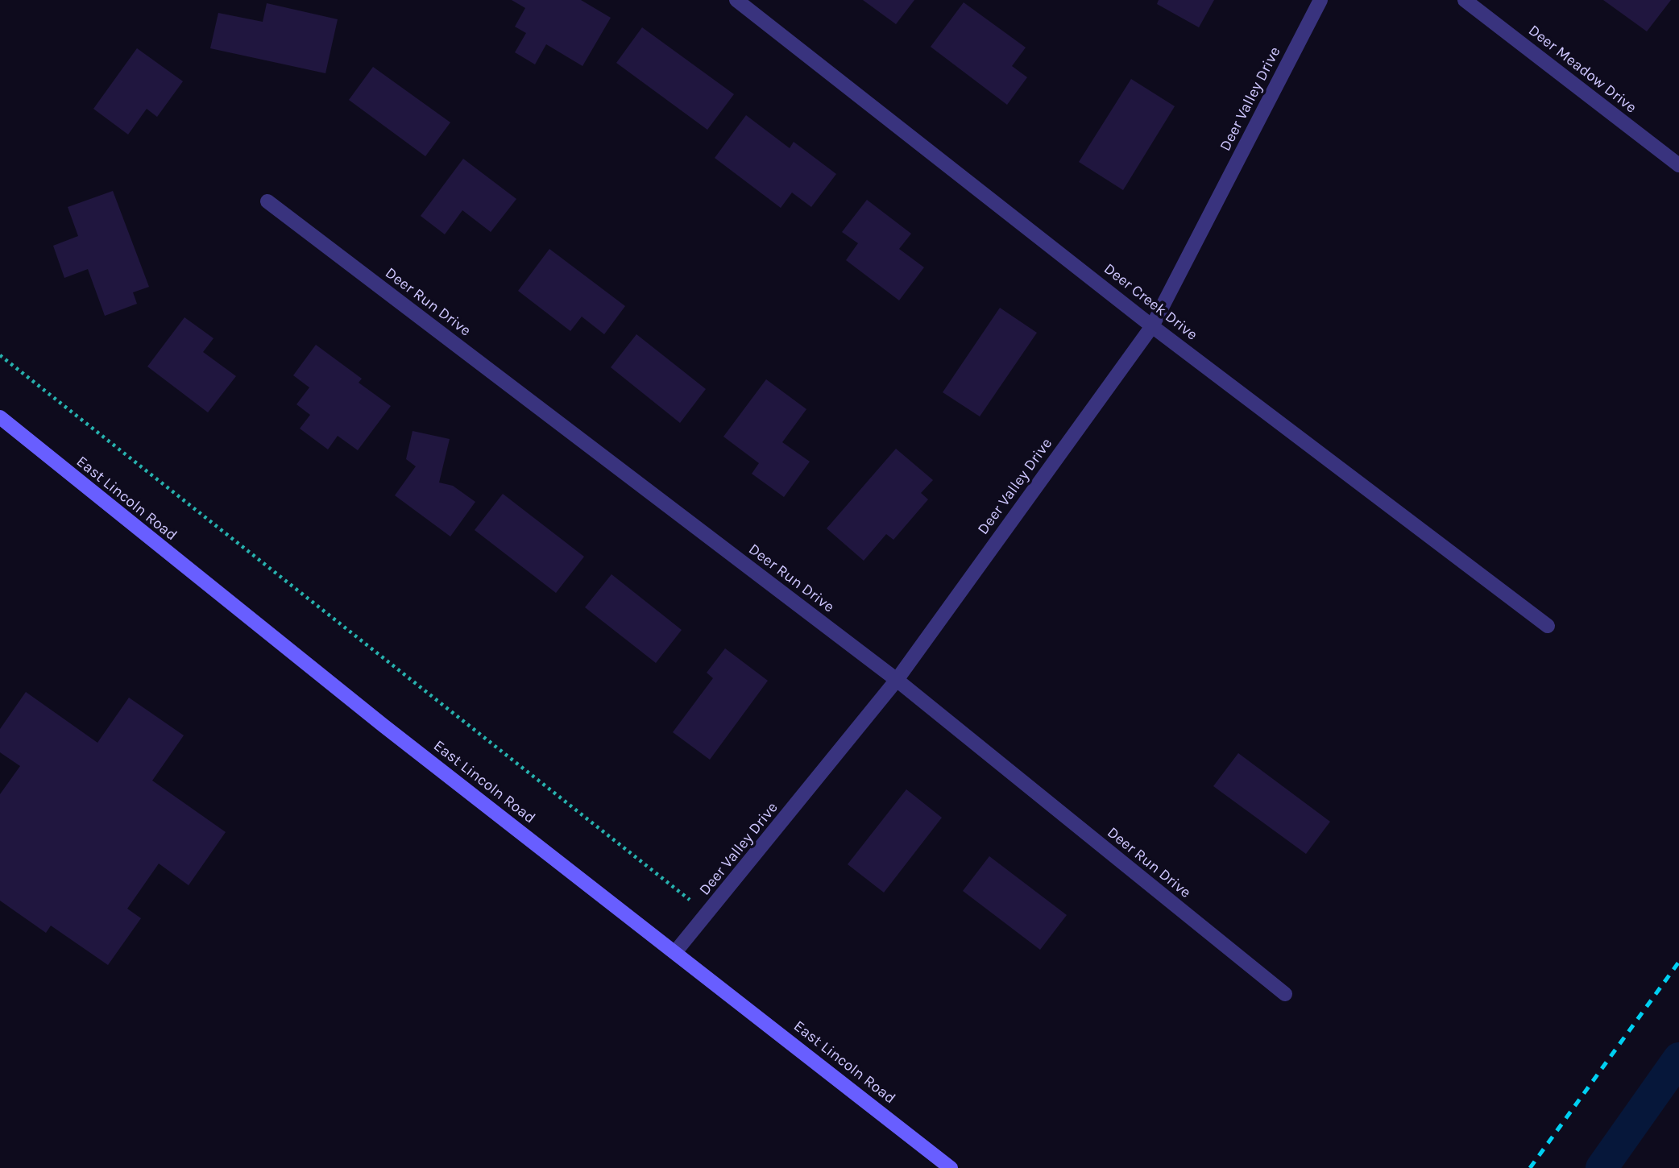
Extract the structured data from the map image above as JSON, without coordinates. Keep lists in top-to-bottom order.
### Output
{
  "streets": {
    "main road": ["East Lincoln Road"],
    "street": [
      "Deer Meadow Drive",
      "Deer Valley Drive",
      "Deer Run Drive",
      "Deer Creek Drive"
    ]
  },
  "crossings": [
    ["Deer Valley Drive", "Deer Run Drive"],
    ["Deer Valley Drive", "Deer Creek Drive"],
    ["Deer Valley Drive", "East Lincoln Road"]
  ]
}
